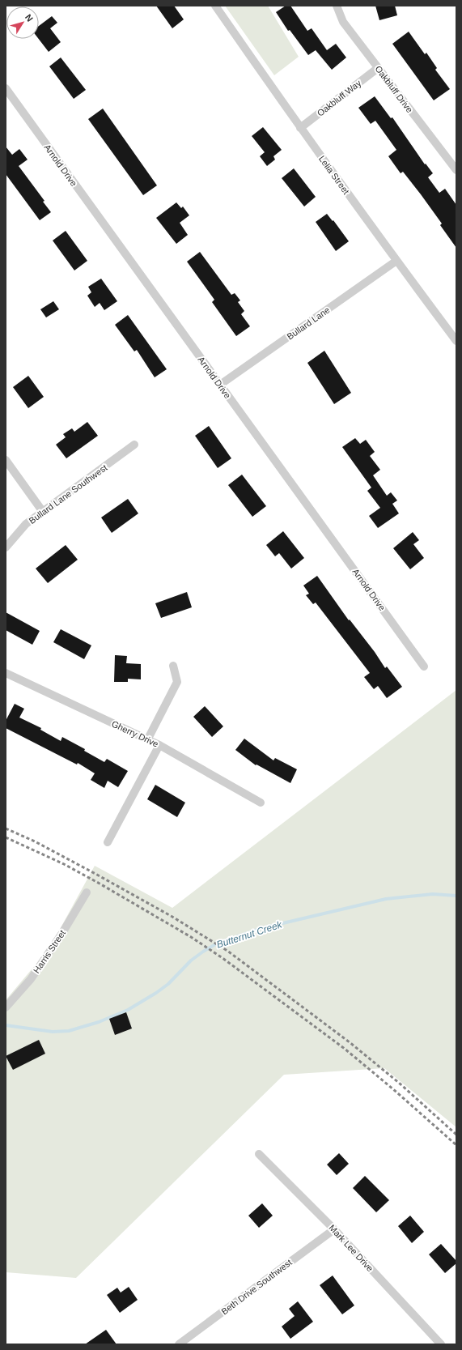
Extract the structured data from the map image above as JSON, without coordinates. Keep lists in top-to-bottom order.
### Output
{
  "streets": {
    "street": [
      "Oakbluff Drive",
      "Oakbluff Way",
      "Arnold Drive",
      "Lelia Street",
      "Bullard Lane",
      "Bullard Lane Southwest",
      "Gherry Drive",
      "Harris Street",
      "Mark Lee Drive",
      "Beth Drive Southwest"
    ]
  },
  "crossings": [
    ["Oakbluff Drive", "Oakbluff Way"],
    ["Oakbluff Way", "Lelia Street"],
    ["Arnold Drive", "Bullard Lane"],
    ["Lelia Street", "Bullard Lane"],
    ["Mark Lee Drive", "Beth Drive Southwest"]
  ],
  "water": ["Butternut Creek"],
  "north": "top right"
}
